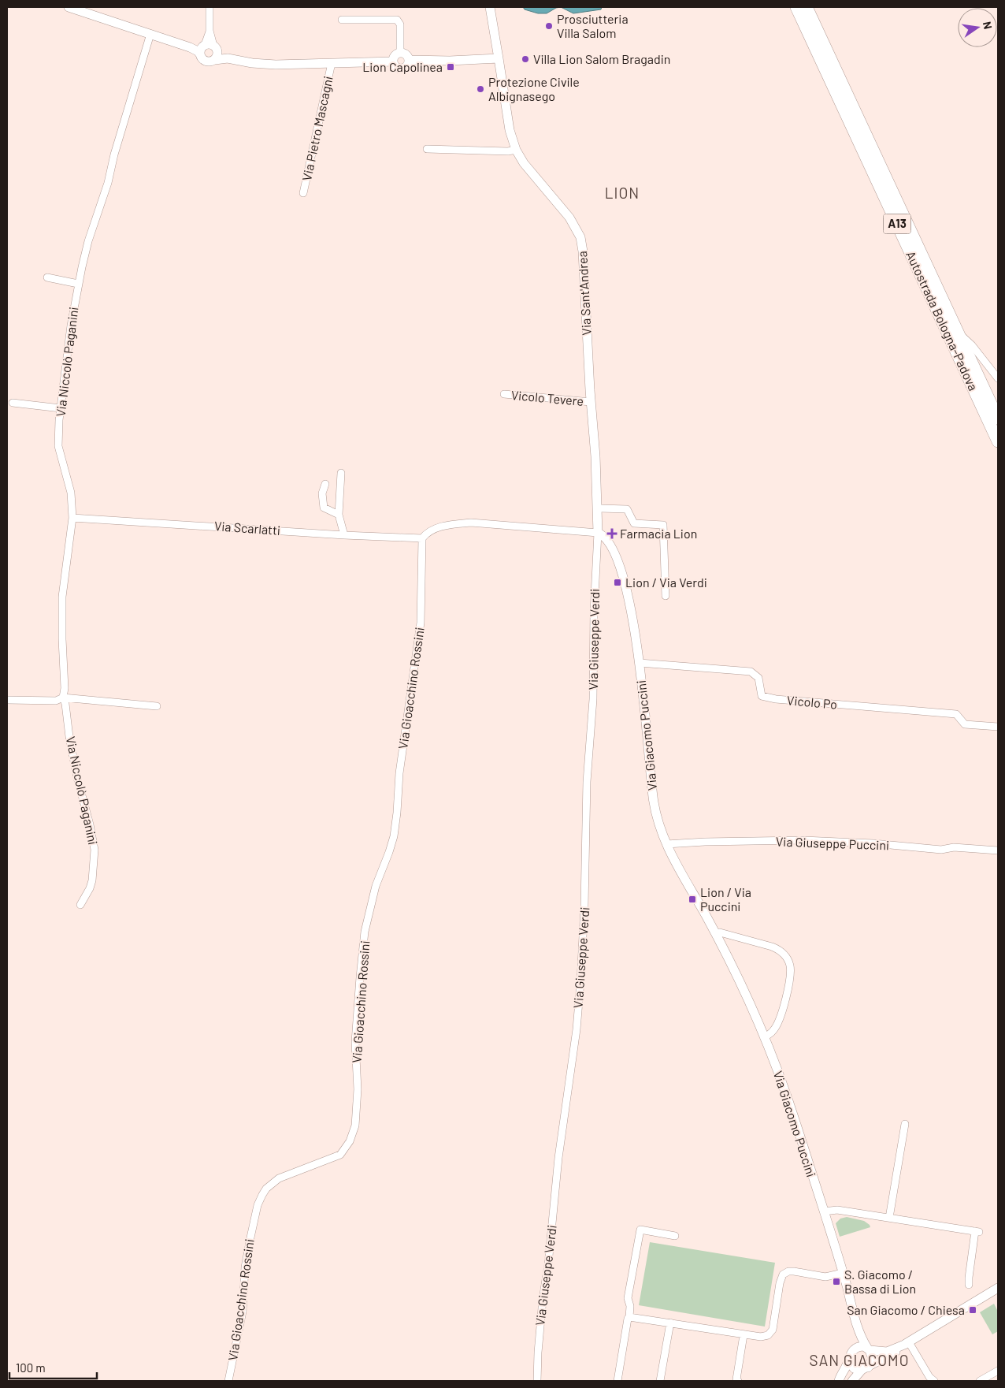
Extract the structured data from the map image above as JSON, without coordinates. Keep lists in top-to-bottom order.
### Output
{
  "streets": {
    "highway": ["A13", "Autostrada Bologna-Padova"],
    "street": [
      "Via Pietro Mascagni",
      "Via Sant'Andrea",
      "Via Niccolò Paganini",
      "Vicolo Tevere",
      "Via Scarlatti",
      "Via Giuseppe Verdi",
      "Via Gioacchino Rossini",
      "Vicolo Po",
      "Via Giacomo Puccini",
      "Via Giuseppe Puccini"
    ]
  },
  "crossings": [
    ["Via Pietro Mascagni", "Via Niccolò Paganini"],
    ["Via Sant'Andrea", "Vicolo Tevere"],
    ["Via Sant'Andrea", "Via Giuseppe Verdi"],
    ["Via Sant'Andrea", "Via Giacomo Puccini"],
    ["Via Niccolò Paganini", "Via Scarlatti"],
    ["Via Scarlatti", "Via Gioacchino Rossini"],
    ["Via Giuseppe Verdi", "Via Giacomo Puccini"],
    ["Vicolo Po", "Via Giacomo Puccini"],
    ["Via Giacomo Puccini", "Via Giuseppe Puccini"]
  ],
  "districts": ["LION", "SAN GIACOMO"],
  "places": {
    "other": ["Prosciutteria Villa Salom", "Villa Lion Salom Bragadin", "Protezione Civile Albignasego"],
    "transit": [
      "Lion Capolinea",
      "Lion / Via Verdi",
      "Lion / Via Puccini",
      "S. Giacomo / Bassa di Lion",
      "San Giacomo / Chiesa"
    ],
    "health": ["Farmacia Lion"]
  },
  "scale_bar": "100 m",
  "north": "right"
}
